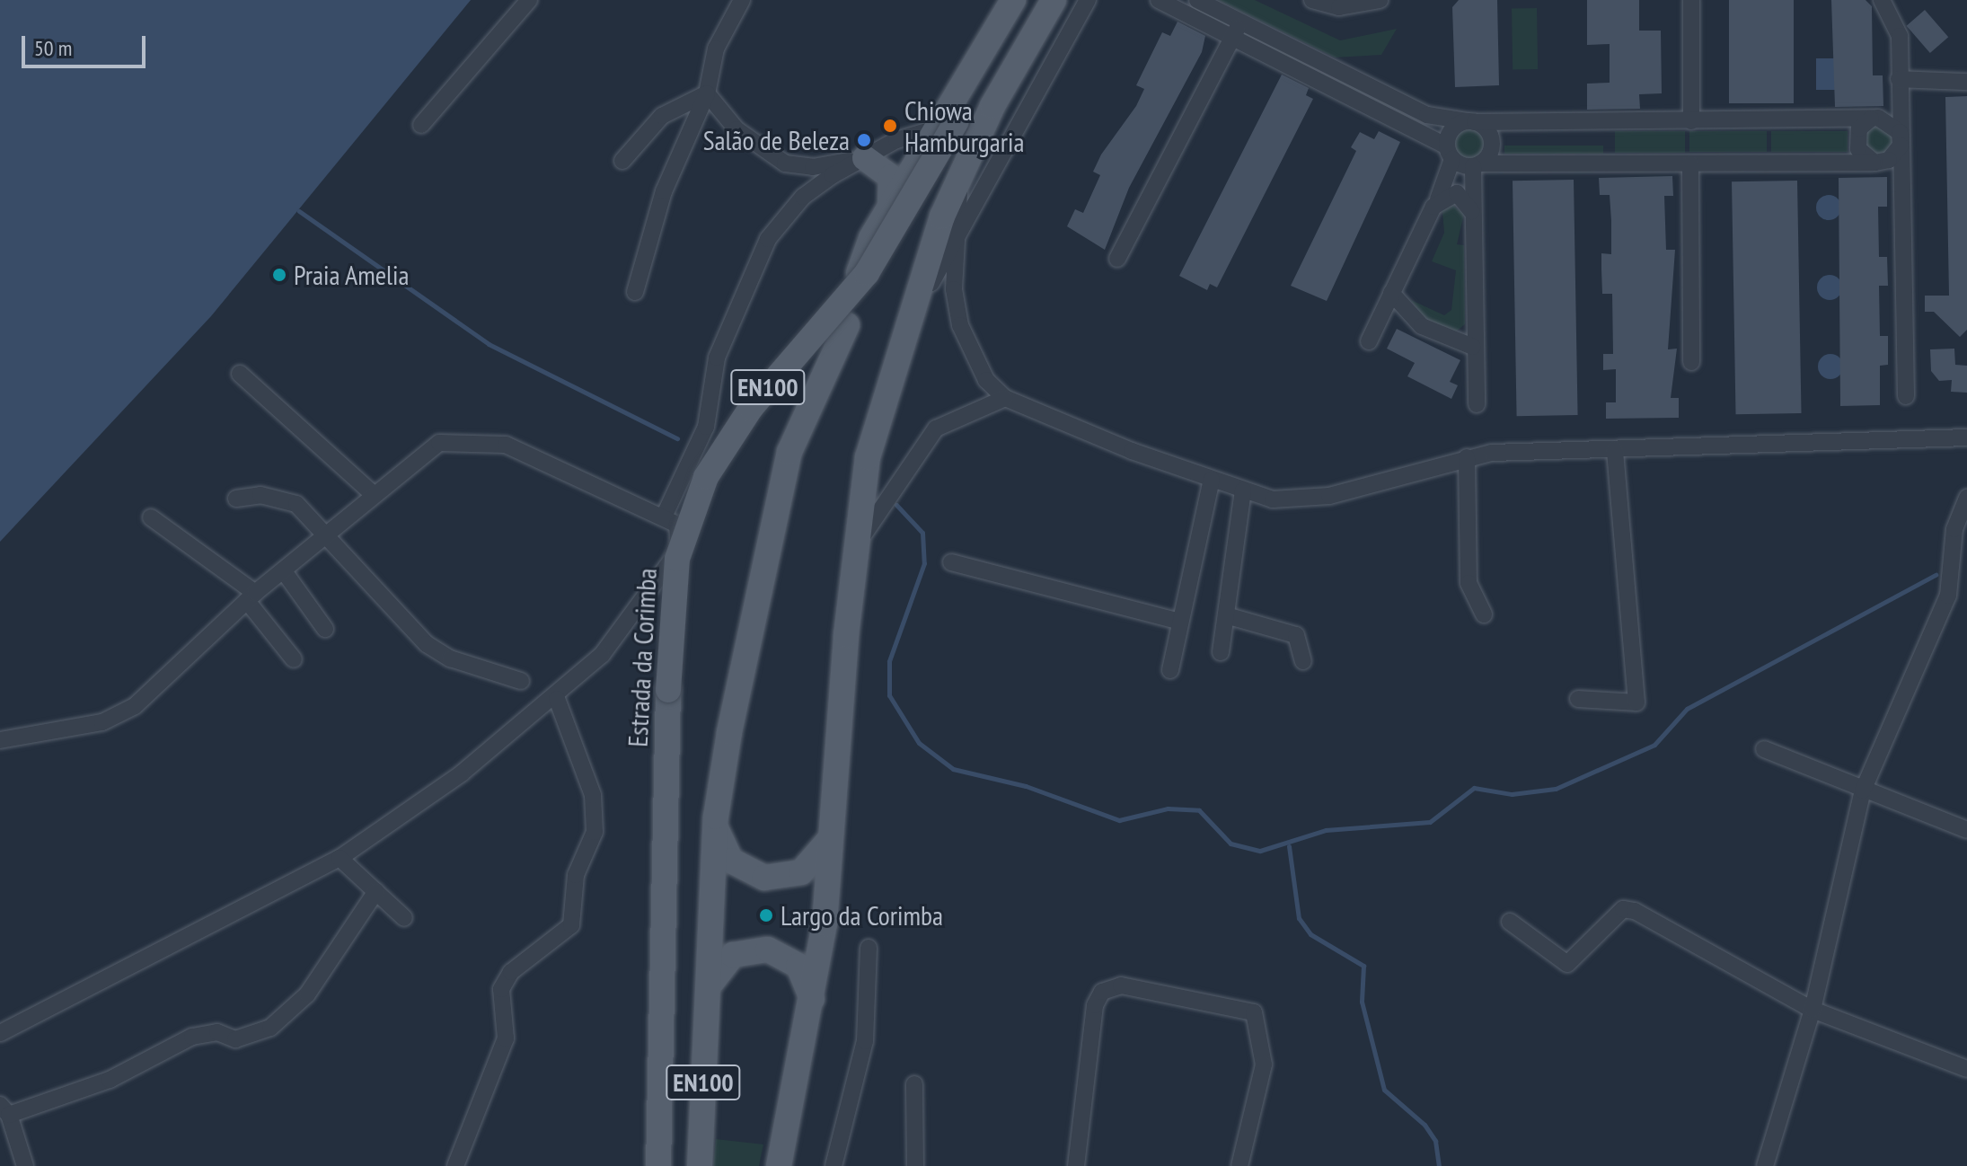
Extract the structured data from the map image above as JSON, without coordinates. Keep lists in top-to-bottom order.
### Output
{
  "streets": {
    "main road": ["EN100", "Estrada da Corimba"]
  },
  "crossings": [
    ["EN100", "Estrada da Corimba"]
  ],
  "places": [
    "Chiowa Hamburgaria",
    "Salão de Beleza",
    "Praia Amelia",
    "Largo da Corimba"
  ],
  "scale_bar": "50 m"
}
